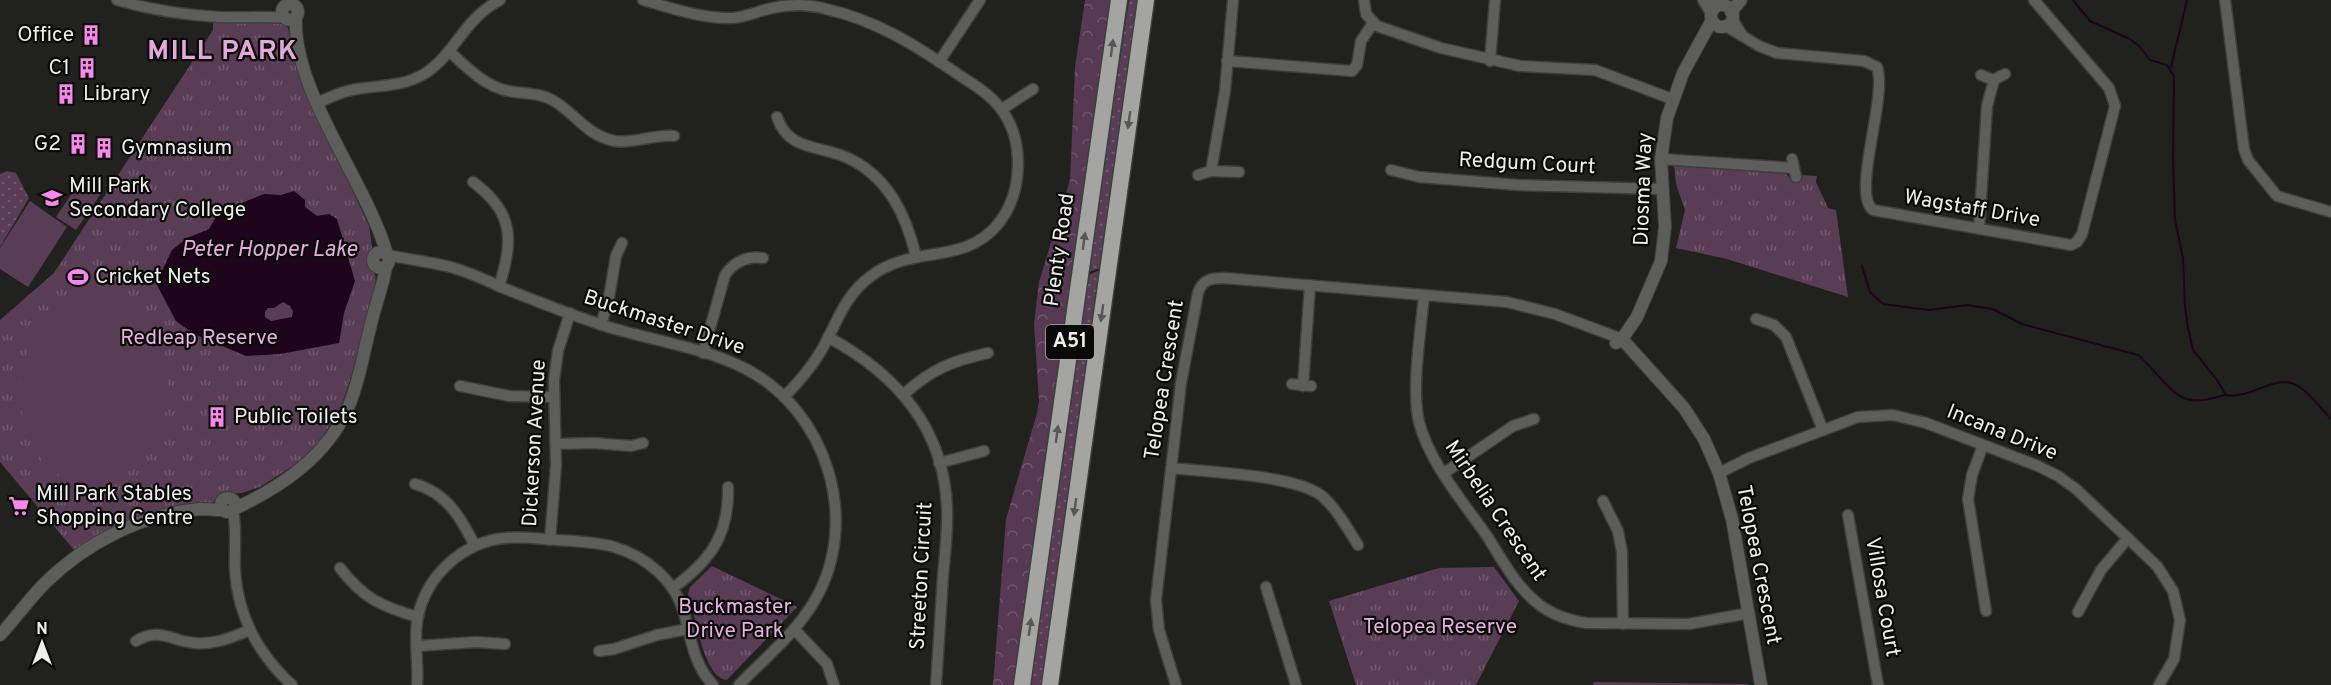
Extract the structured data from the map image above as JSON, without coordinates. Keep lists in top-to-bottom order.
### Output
{
  "streets": {
    "highway": ["Plenty Road", "A51"],
    "street": [
      "Redgum Court",
      "Diosma Way",
      "Wagstaff Drive",
      "Buckmaster Drive",
      "Telopea Crescent",
      "Incana Drive",
      "Dickerson Avenue",
      "Mirbelia Crescent",
      "Streeton Circuit",
      "Villosa Court"
    ]
  },
  "crossings": [
    ["Redgum Court", "Diosma Way"],
    ["Diosma Way", "Wagstaff Drive"],
    ["Diosma Way", "Telopea Crescent"],
    ["Buckmaster Drive", "Dickerson Avenue"],
    ["Telopea Crescent", "Incana Drive"],
    ["Telopea Crescent", "Mirbelia Crescent"]
  ],
  "districts": ["MILL PARK"],
  "water": ["Peter Hopper Lake"],
  "parks": ["Redleap Reserve", "Buckmaster Drive Park", "Telopea Reserve"],
  "places": {
    "building": [
      "Office",
      "C1",
      "Library",
      "G2",
      "Gymnasium",
      "Public Toilets"
    ],
    "school or university": ["Mill Park Secondary College"],
    "sports": ["Cricket Nets"],
    "supermarket": ["Mill Park Stables Shopping Centre"]
  },
  "north": "top"
}
